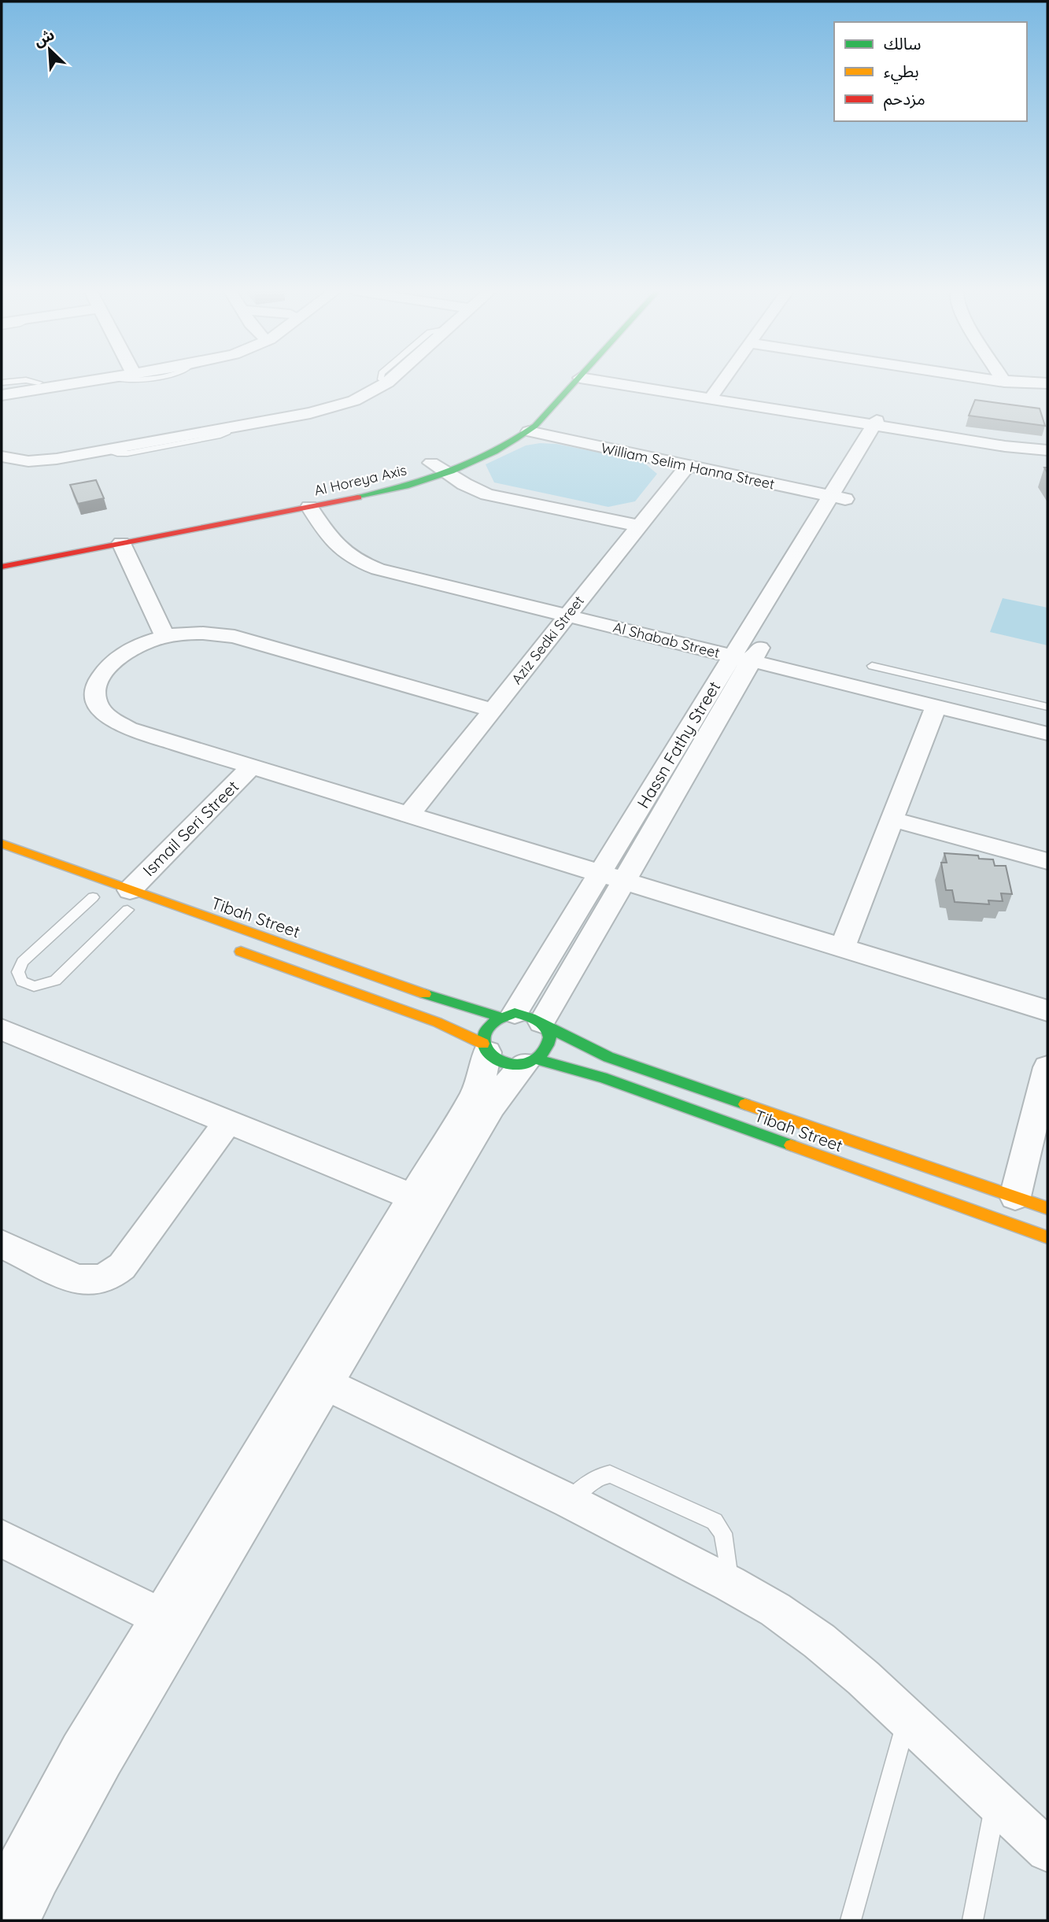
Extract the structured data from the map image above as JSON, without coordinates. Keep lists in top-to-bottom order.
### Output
{
  "streets": {
    "main road": ["Al Horeya Axis", "Tibah Street"],
    "street": [
      "William Selim Hanna Street",
      "Aziz Sedki Street",
      "Al Shabab Street",
      "Hassn Fathy Street",
      "Ismail Seri Street"
    ]
  },
  "crossings": [
    ["William Selim Hanna Street", "Al Horeya Axis"],
    ["William Selim Hanna Street", "Aziz Sedki Street"],
    ["William Selim Hanna Street", "Hassn Fathy Street"],
    ["Al Horeya Axis", "Al Shabab Street"],
    ["Aziz Sedki Street", "Al Shabab Street"],
    ["Al Shabab Street", "Hassn Fathy Street"],
    ["Hassn Fathy Street", "Tibah Street"],
    ["Ismail Seri Street", "Tibah Street"]
  ],
  "legend": ["سالك", "بطيء", "مزدحم"],
  "north": "top left"
}
